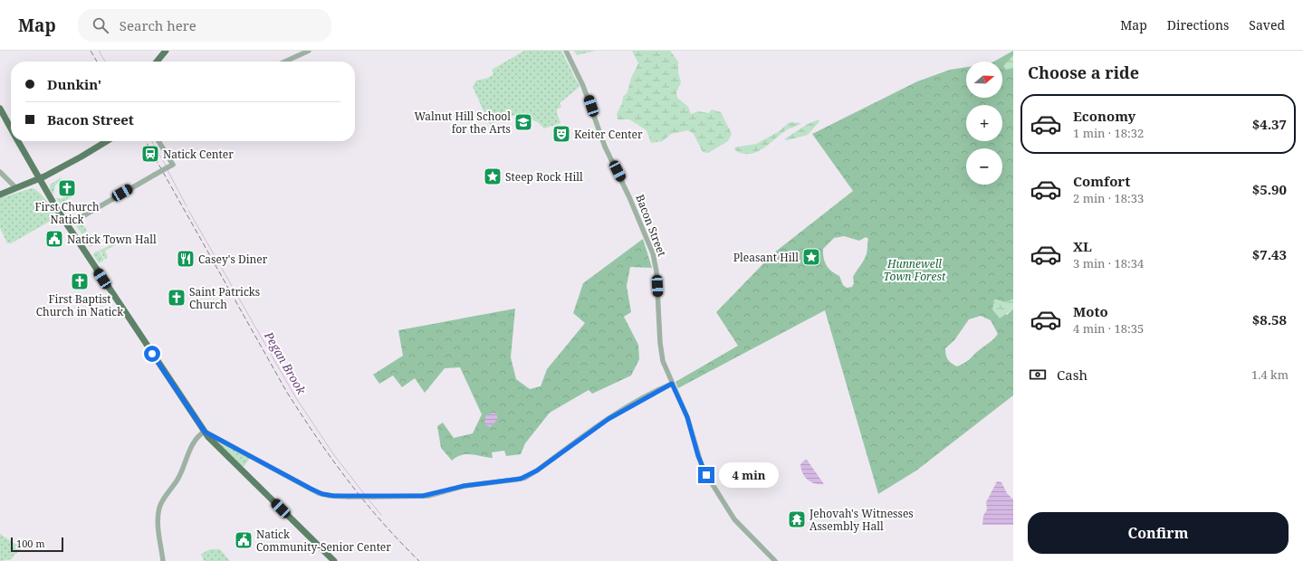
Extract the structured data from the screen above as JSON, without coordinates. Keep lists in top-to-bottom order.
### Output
{
  "streets": {
    "street": ["Bacon Street"]
  },
  "water": ["Pegan Brook"],
  "parks": ["Hunnewell Town Forest"],
  "places": {
    "school or university": ["Walnut Hill School for the Arts"],
    "theatre": ["Keiter Center"],
    "station": ["Natick Center"],
    "place": ["Steep Rock Hill", "Pleasant Hill"],
    "church": ["First Church Natick", "First Baptist Church in Natick", "Saint Patricks Church"],
    "public building": ["Natick Town Hall", "Natick Community-Senior Center"],
    "restaurant": ["Casey's Diner"],
    "temple": ["Jehovah's Witnesses Assembly Hall"]
  },
  "scale_bar": "100 m",
  "north": "right",
  "page": {
    "header": "Map",
    "search": "Search here",
    "nav": ["Map", "Directions", "Saved"],
    "heading": "Choose a ride",
    "map_buttons": ["+", "−"],
    "banner": ["Dunkin'", "Bacon Street"],
    "list": [
      {
        "name": "Economy",
        "note": "1 min · 18:32",
        "value": "$4.37"
      },
      {
        "name": "Comfort",
        "note": "2 min · 18:33",
        "value": "$5.90"
      },
      {
        "name": "XL",
        "note": "3 min · 18:34",
        "value": "$7.43"
      },
      {
        "name": "Moto",
        "note": "4 min · 18:35",
        "value": "$8.58"
      }
    ],
    "pay": ["Cash", "1.4 km"],
    "bubble": "4 min",
    "buttons": "Confirm",
    "scale": "100 m"
  }
}
